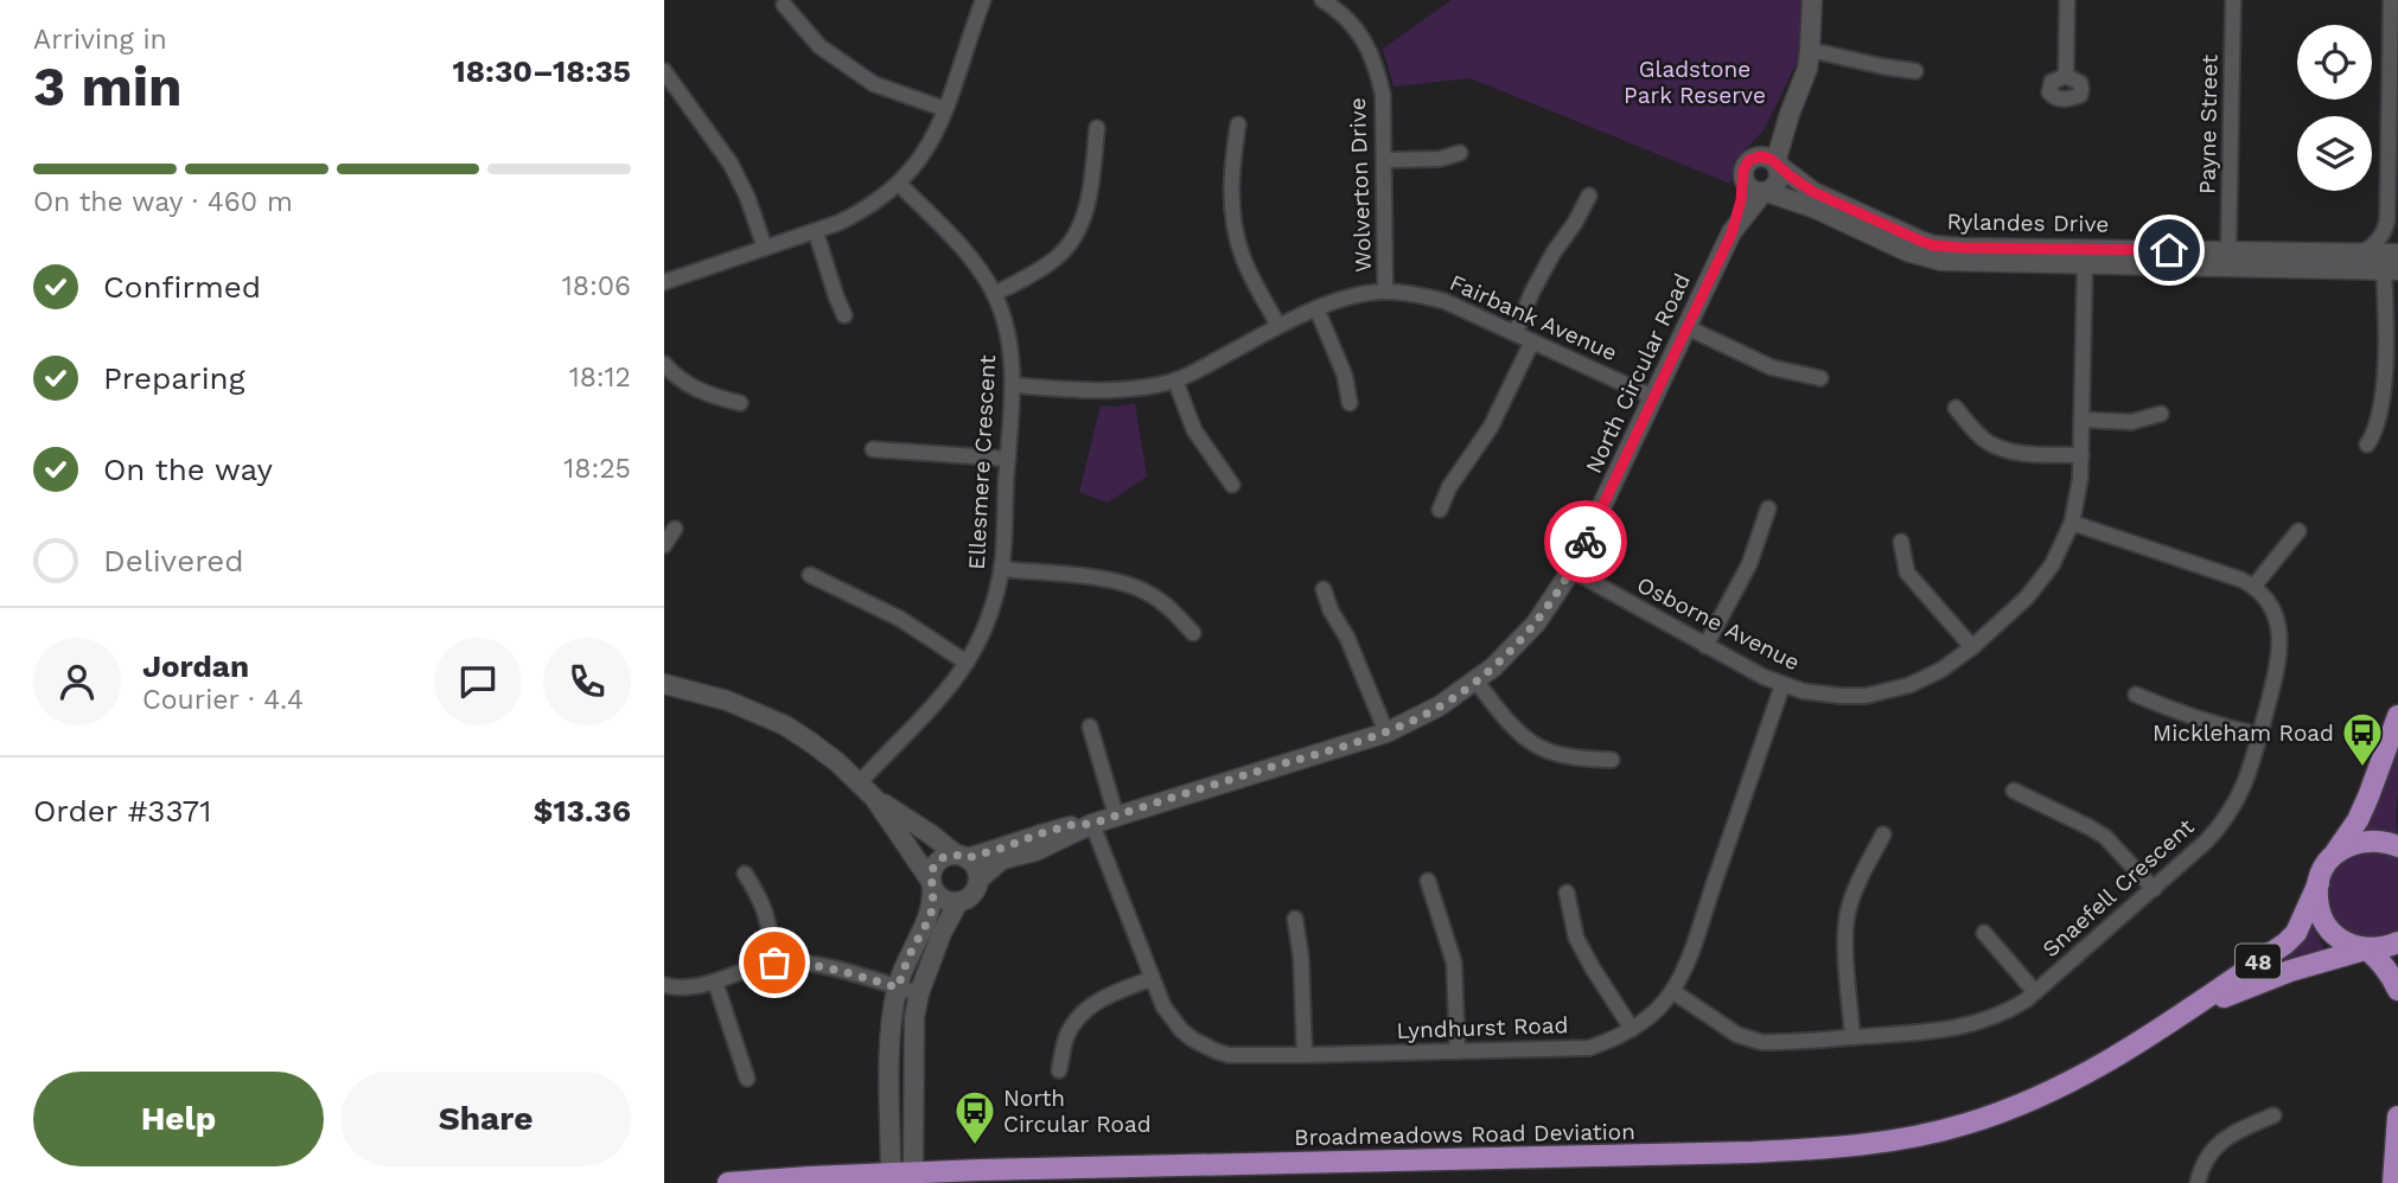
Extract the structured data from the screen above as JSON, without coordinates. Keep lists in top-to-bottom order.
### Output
{
  "streets": {
    "main road": ["48", "Broadmeadows Road Deviation"],
    "street": [
      "Payne Street",
      "Wolverton Drive",
      "Rylandes Drive",
      "Fairbank Avenue",
      "North Circular Road",
      "Ellesmere Crescent",
      "Osborne Avenue",
      "Snaefell Crescent",
      "Lyndhurst Road"
    ]
  },
  "crossings": [
    ["Payne Street", "Rylandes Drive"],
    ["Wolverton Drive", "Fairbank Avenue"],
    ["Rylandes Drive", "North Circular Road"],
    ["Fairbank Avenue", "North Circular Road"],
    ["Fairbank Avenue", "Ellesmere Crescent"],
    ["North Circular Road", "Osborne Avenue"],
    ["North Circular Road", "Lyndhurst Road"],
    ["Osborne Avenue", "Lyndhurst Road"],
    ["Snaefell Crescent", "Lyndhurst Road"]
  ],
  "parks": ["Gladstone Park Reserve"],
  "places": {
    "bus stop": ["Mickleham Road", "North Circular Road"]
  },
  "page": {
    "heading": ["3 min", "Arriving in", "18:30–18:35"],
    "panel": [
      "Jordan",
      "Courier · 4.4",
      "Order #3371",
      "$13.36"
    ],
    "bar": "On the way · 460 m",
    "list": [
      ["Confirmed", "18:06"],
      ["Preparing", "18:12"],
      ["On the way", "18:25"],
      "Delivered"
    ],
    "buttons": ["Help", "Share"]
  }
}
